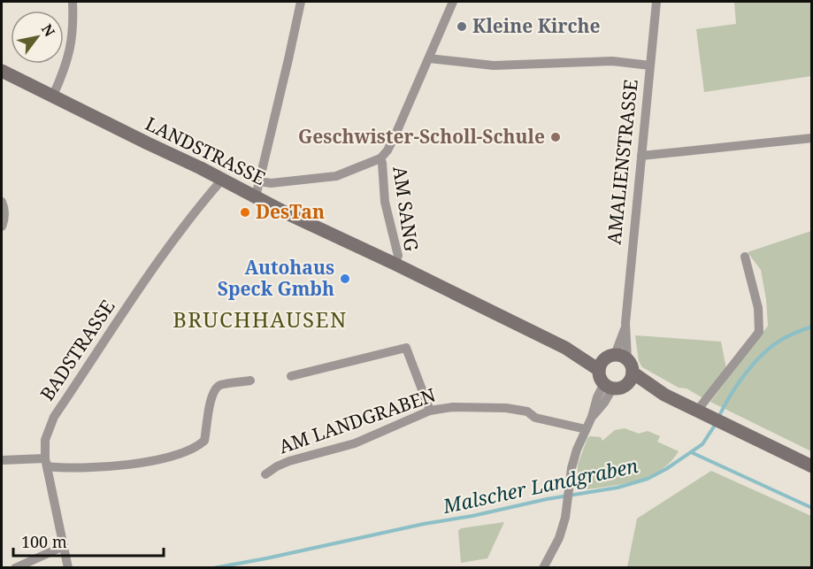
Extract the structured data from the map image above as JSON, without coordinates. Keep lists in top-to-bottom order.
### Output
{
  "streets": {
    "street": [
      "LANDSTRASSE",
      "AMALIENSTRASSE",
      "AM SANG",
      "BADSTRASSE",
      "AM LANDGRABEN"
    ]
  },
  "crossings": [
    ["LANDSTRASSE", "AMALIENSTRASSE"],
    ["LANDSTRASSE", "AM SANG"],
    ["LANDSTRASSE", "BADSTRASSE"]
  ],
  "districts": ["BRUCHHAUSEN"],
  "water": ["Malscher Landgraben"],
  "places": [
    "Kleine Kirche",
    "Geschwister-Scholl-Schule",
    "DesTan",
    "Autohaus Speck Gmbh"
  ],
  "scale_bar": "100 m",
  "north": "top right"
}
